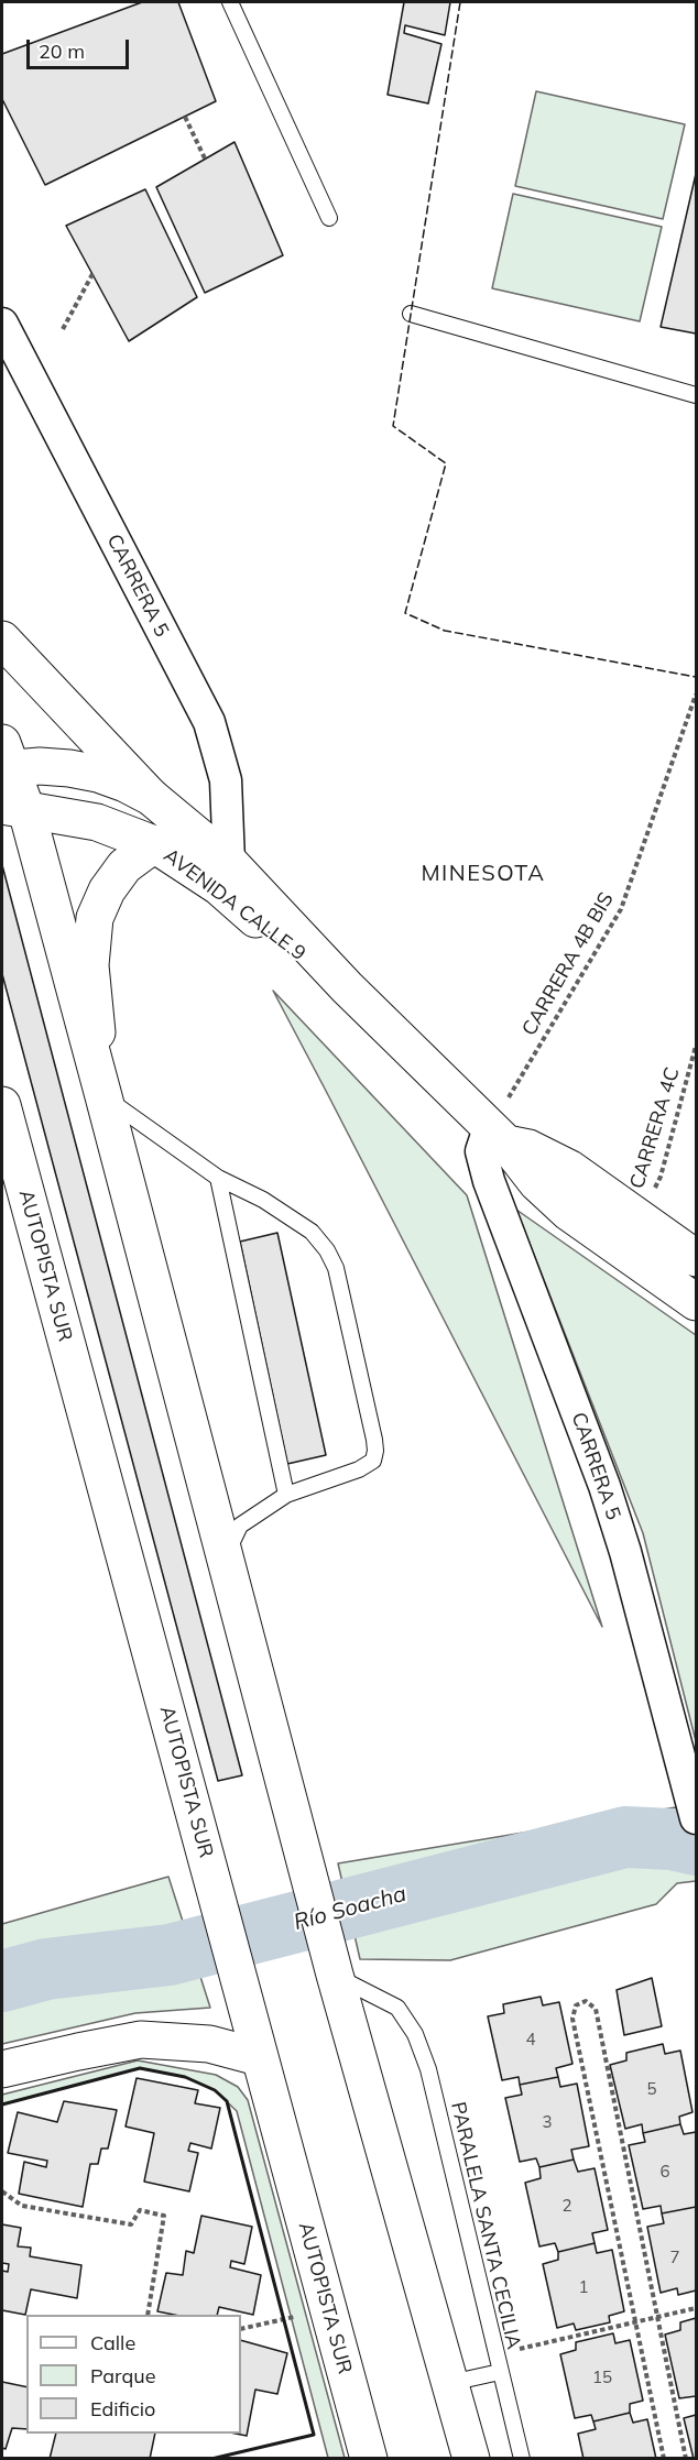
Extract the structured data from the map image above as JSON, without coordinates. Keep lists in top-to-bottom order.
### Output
{
  "streets": {
    "main road": ["AVENIDA CALLE 9", "AUTOPISTA SUR"],
    "street": ["CARRERA 5"],
    "lane": ["PARALELA SANTA CECILIA"],
    "path": ["CARRERA 4B BIS", "CARRERA 4C"]
  },
  "crossings": [
    ["CARRERA 5", "AVENIDA CALLE 9"],
    ["CARRERA 5", "CARRERA 4B BIS"],
    ["AVENIDA CALLE 9", "CARRERA 4B BIS"],
    ["AVENIDA CALLE 9", "CARRERA 4C"]
  ],
  "districts": ["MINESOTA"],
  "water": ["Río Soacha"],
  "house_numbers": [
    "4",
    "5",
    "3",
    "6",
    "2",
    "7",
    "1",
    "15"
  ],
  "legend": ["Calle", "Parque", "Edificio"],
  "scale_bar": "20 m"
}
